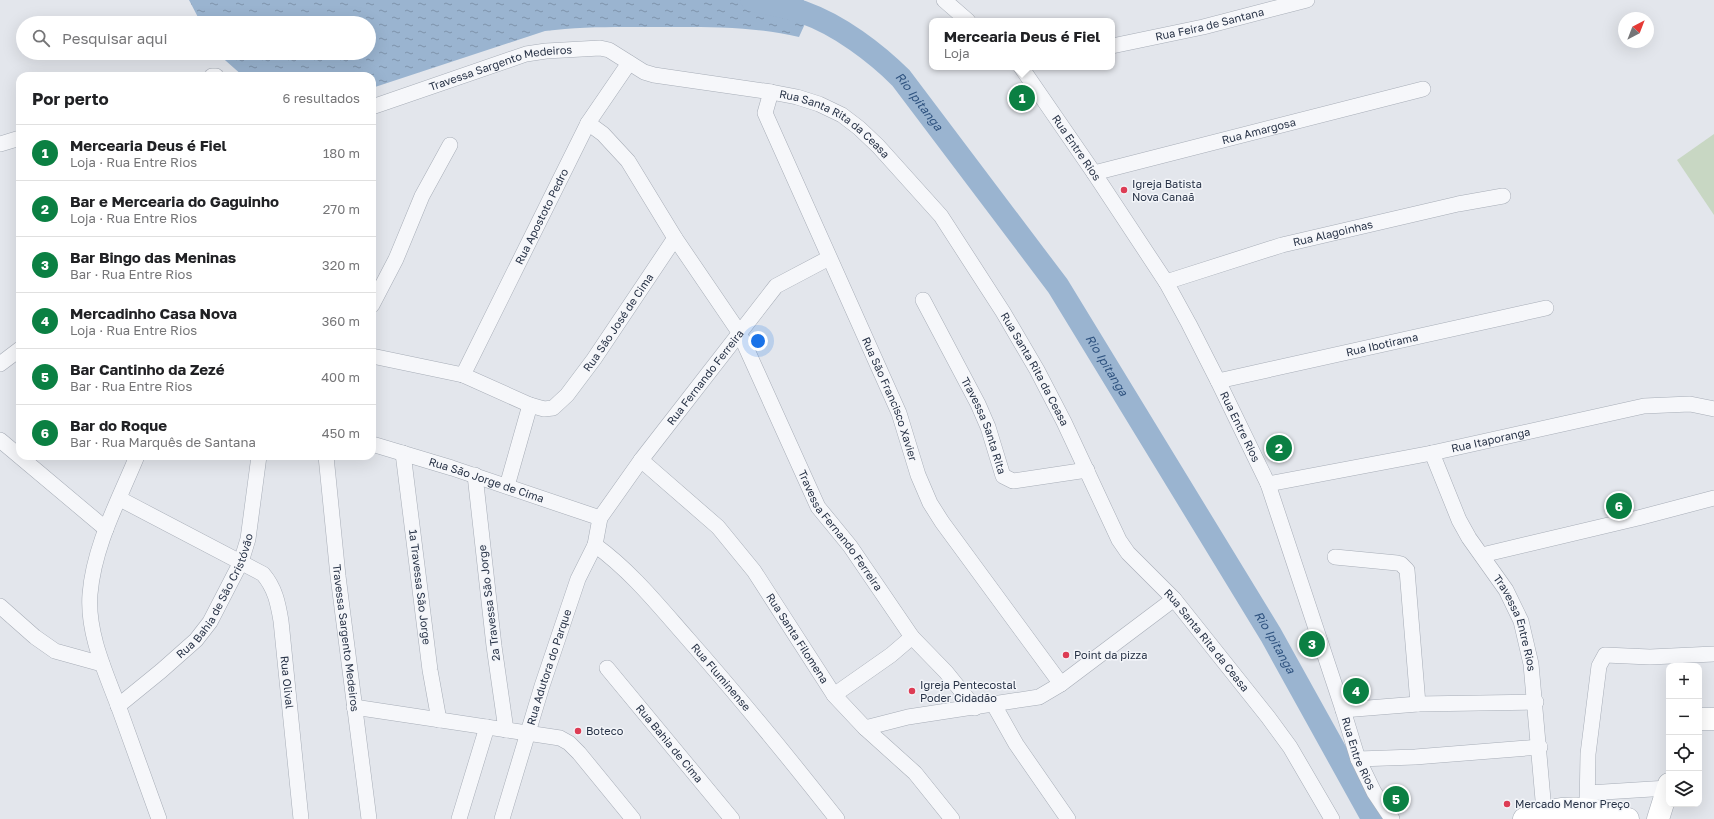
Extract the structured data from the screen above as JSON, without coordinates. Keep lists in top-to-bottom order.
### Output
{
  "streets": {
    "street": [
      "Rua Feira de Santana",
      "Travessa Sargento Medeiros",
      "Rua Santa Rita da Ceasa",
      "Rua Amargosa",
      "Rua Entre Rios",
      "Rua Apostoto Pedro",
      "Rua Alagoinhas",
      "Rua São José de Cima",
      "Rua Ibotirama",
      "Rua Fernando Ferreira",
      "Rua São Francisco Xavier",
      "Travessa Santa Rita",
      "Rua Itaporanga",
      "Rua São Jorge de Cima",
      "Travessa Fernando Ferreira",
      "1ª Travessa São Jorge",
      "Rua Bahia de São Cristóvão",
      "2ª Travessa São Jorge",
      "Travessa Entre Rios",
      "Rua Santa Filomena",
      "Rua Adutora do Parque",
      "Rua Fluminense",
      "Rua Olival",
      "Rua Bahia de Cima"
    ]
  },
  "crossings": [
    ["Travessa Sargento Medeiros", "Rua Santa Rita da Ceasa"],
    ["Travessa Sargento Medeiros", "Rua Apostoto Pedro"],
    ["Rua Santa Rita da Ceasa", "Rua Apostoto Pedro"],
    ["Rua Santa Rita da Ceasa", "Rua São Francisco Xavier"],
    ["Rua Santa Rita da Ceasa", "Travessa Santa Rita"],
    ["Rua Amargosa", "Rua Entre Rios"],
    ["Rua Entre Rios", "Rua Alagoinhas"],
    ["Rua Entre Rios", "Rua Ibotirama"],
    ["Rua Entre Rios", "Rua Itaporanga"],
    ["Rua Fernando Ferreira", "Rua São Francisco Xavier"],
    ["Rua Fernando Ferreira", "Rua São Jorge de Cima"],
    ["Rua Fernando Ferreira", "Travessa Fernando Ferreira"],
    ["Rua Fernando Ferreira", "Rua Santa Filomena"],
    ["Rua Fernando Ferreira", "Rua Adutora do Parque"],
    ["Rua Itaporanga", "Travessa Entre Rios"],
    ["Rua São Jorge de Cima", "1ª Travessa São Jorge"],
    ["Rua São Jorge de Cima", "2ª Travessa São Jorge"],
    ["Rua São Jorge de Cima", "Rua Adutora do Parque"],
    ["Rua Bahia de São Cristóvão", "Rua Olival"],
    ["Rua Adutora do Parque", "Rua Fluminense"]
  ],
  "water": ["Rio Ipitanga"],
  "places": [
    "Igreja Batista Nova Canaã",
    "Point da pizza",
    "Igreja Pentecostal Poder Cidadão",
    "Boteco",
    "Mercado Menor Preço"
  ],
  "north": "top right",
  "page": {
    "search": "Pesquisar aqui",
    "popup": ["Mercearia Deus é Fiel", "Loja"],
    "heading": ["Por perto", "6 resultados"],
    "pins": [
      "1",
      "2",
      "6",
      "3",
      "4",
      "5"
    ],
    "list": [
      {
        "mark": "1",
        "name": "Mercearia Deus é Fiel",
        "note": "Loja · Rua Entre Rios",
        "value": "180 m"
      },
      {
        "mark": "2",
        "name": "Bar e Mercearia do Gaguinho",
        "note": "Loja · Rua Entre Rios",
        "value": "270 m"
      },
      {
        "mark": "3",
        "name": "Bar Bingo das Meninas",
        "note": "Bar · Rua Entre Rios",
        "value": "320 m"
      },
      {
        "mark": "4",
        "name": "Mercadinho Casa Nova",
        "note": "Loja · Rua Entre Rios",
        "value": "360 m"
      },
      {
        "mark": "5",
        "name": "Bar Cantinho da Zezé",
        "note": "Bar · Rua Entre Rios",
        "value": "400 m"
      },
      {
        "mark": "6",
        "name": "Bar do Roque",
        "note": "Bar · Rua Marquês de Santana",
        "value": "450 m"
      }
    ],
    "map_buttons": ["+", "−"]
  }
}
